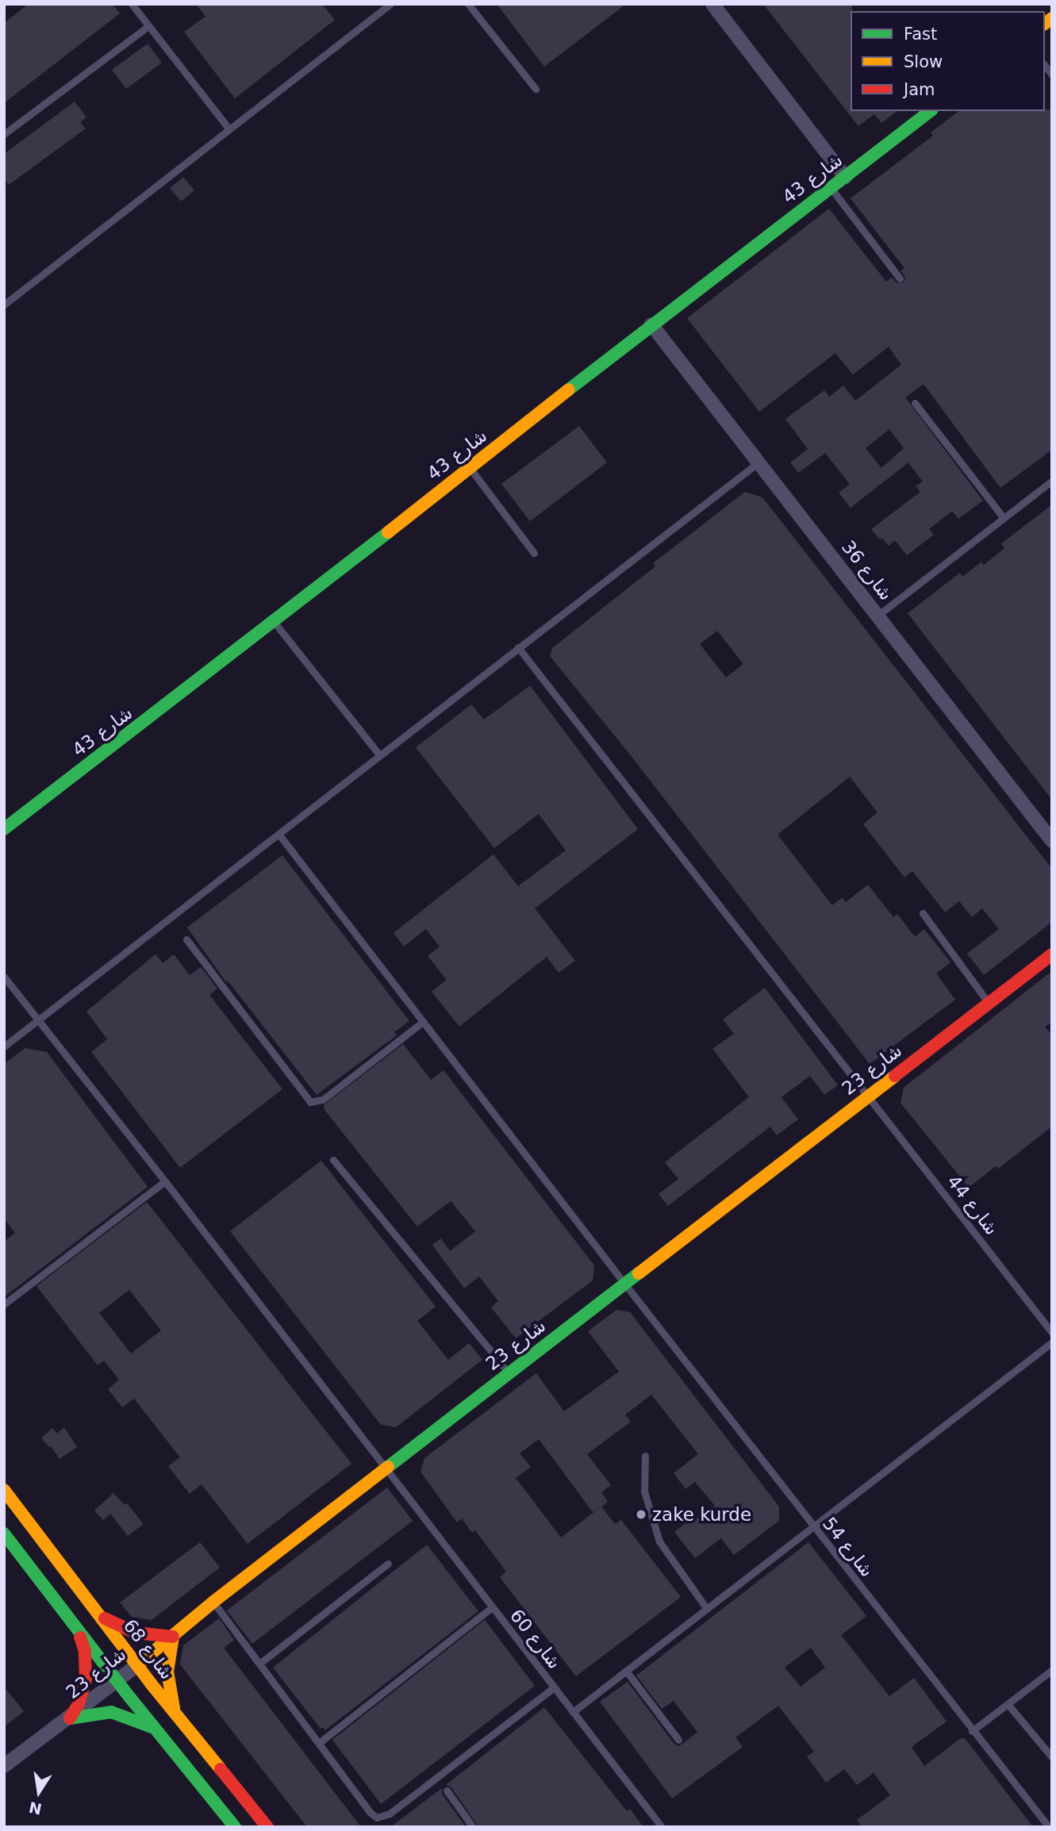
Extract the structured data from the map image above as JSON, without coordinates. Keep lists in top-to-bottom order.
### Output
{
  "streets": {
    "street": [
      "شارع 43",
      "شارع 36",
      "شارع 23",
      "شارع 68"
    ],
    "lane": ["شارع 44", "شارع 54", "شارع 60"]
  },
  "crossings": [
    ["شارع 43", "شارع 36"],
    ["شارع 23", "شارع 44"],
    ["شارع 23", "شارع 54"],
    ["شارع 23", "شارع 60"],
    ["شارع 23", "شارع 68"]
  ],
  "places": ["zake kurde"],
  "legend": ["Fast", "Slow", "Jam"],
  "north": "bottom"
}
